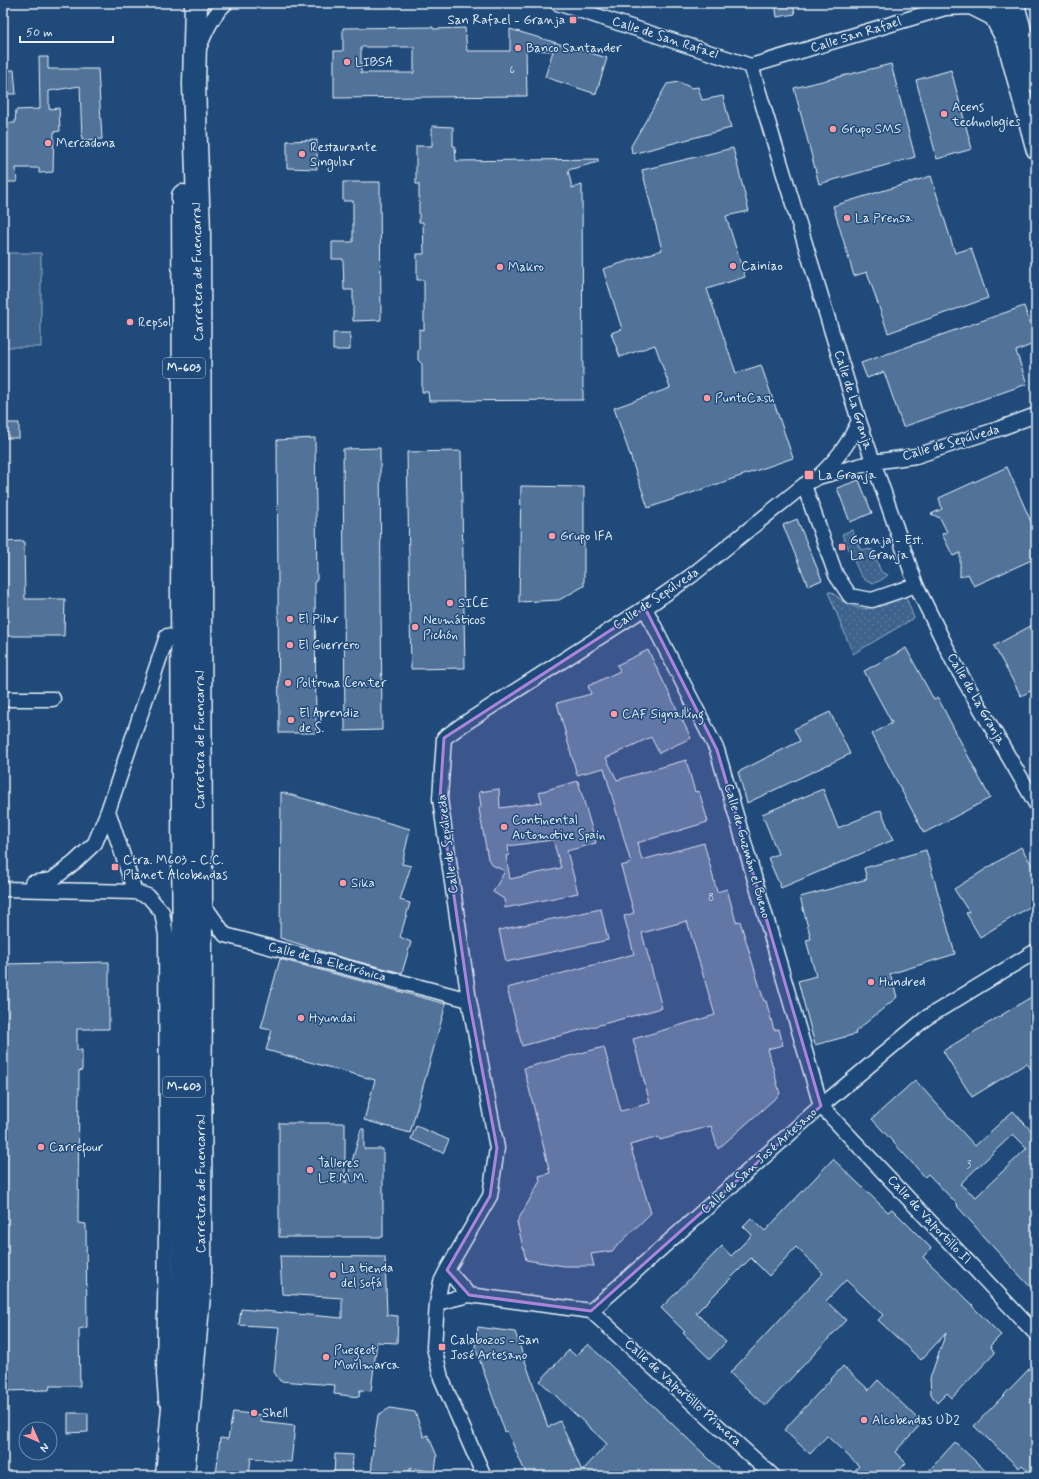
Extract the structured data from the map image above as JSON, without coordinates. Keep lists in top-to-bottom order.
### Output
{
  "streets": {
    "highway": ["Carretera de Fuencarral", "M-603"],
    "street": [
      "Calle San Rafael",
      "Calle de San Rafael",
      "Calle de La Granja",
      "Calle de Sepúlveda",
      "Calle de Guzmán el Bueno",
      "Calle de la Electrónica",
      "Calle de San José Artesano",
      "Calle de Valportillo II",
      "Calle de Valportillo Primera"
    ]
  },
  "crossings": [
    ["Calle San Rafael", "Calle de San Rafael"],
    ["Calle San Rafael", "Calle de La Granja"],
    ["Calle de San Rafael", "Calle de La Granja"],
    ["Carretera de Fuencarral", "Calle de la Electrónica"],
    ["Calle de La Granja", "Calle de Sepúlveda"],
    ["Calle de Sepúlveda", "Calle de Guzmán el Bueno"],
    ["Calle de Sepúlveda", "Calle de la Electrónica"],
    ["Calle de Guzmán el Bueno", "Calle de San José Artesano"],
    ["Calle de Guzmán el Bueno", "Calle de Valportillo II"],
    ["Calle de San José Artesano", "Calle de Valportillo II"],
    ["Calle de San José Artesano", "Calle de Valportillo Primera"]
  ],
  "places": {
    "transit": [
      "San Rafael - Granja",
      "La Granja",
      "Granja - Est. La Granja",
      "Ctra. M603 - C.C. Planet Alcobendas",
      "Calabozos - San José Artesano"
    ],
    "other": [
      "Banco Santander",
      "LIBSA",
      "Acens technologies",
      "Grupo SMS",
      "Mercadona",
      "Restaurante Singular",
      "La Prensa",
      "Cainiao",
      "Makro",
      "Repsol",
      "PuntoCash",
      "Grupo IFA",
      "SICE",
      "El Pilar",
      "Neumáticos Pichón",
      "El Guerrero",
      "Poltrona Center",
      "CAF Signalling",
      "El Aprendiz de S.",
      "Continental Automotive Spain",
      "Sika",
      "Hundred",
      "Hyundai",
      "Carrefour",
      "Talleres L.E.M.M.",
      "La tienda del sofá",
      "Puegeot Movilmarca",
      "Shell",
      "Alcobendas UD2"
    ]
  },
  "house_numbers": ["6", "8", "3"],
  "scale_bar": "50 m",
  "north": "bottom right"
}
